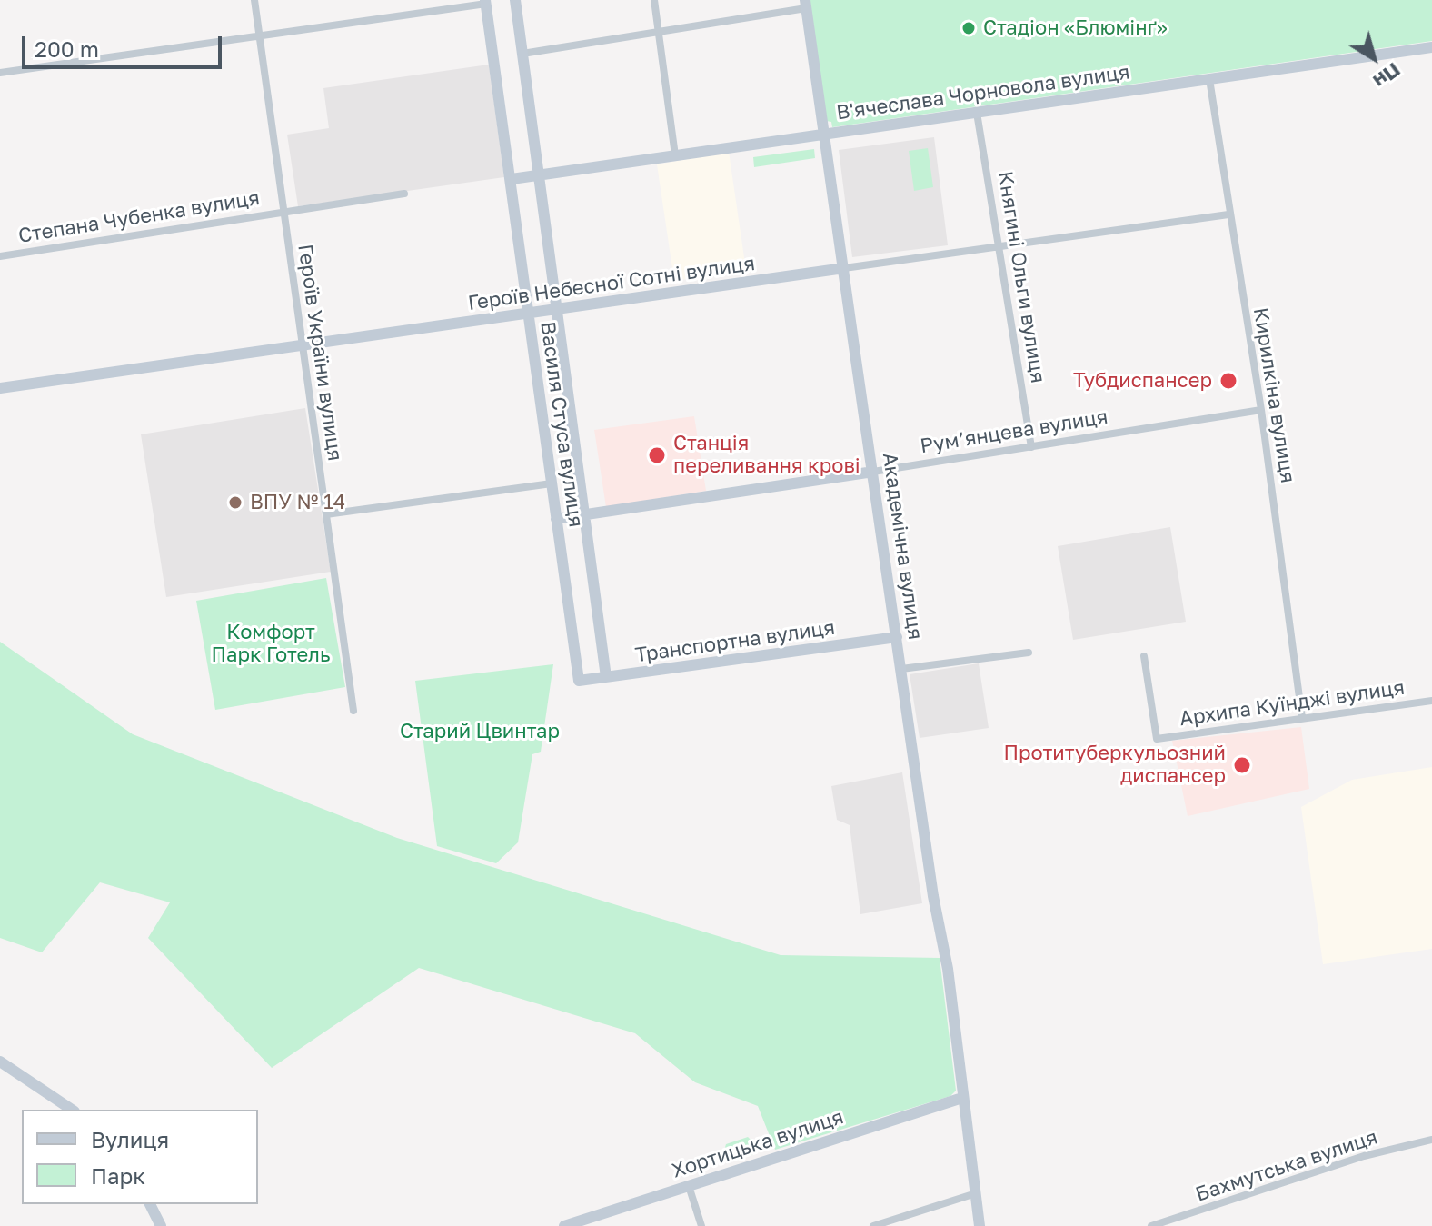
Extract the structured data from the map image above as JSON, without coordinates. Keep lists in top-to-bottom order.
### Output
{
  "streets": {
    "street": [
      "В'ячеслава Чорновола вулиця",
      "Степана Чубенка вулиця",
      "Княгині Ольги вулиця",
      "Героїв Небесної Сотні вулиця",
      "Героїв України вулиця",
      "Кирилкіна вулиця",
      "Василя Стуса вулиця",
      "Рум’янцева вулиця",
      "Академічна вулиця",
      "Транспортна вулиця",
      "Архипа Куїнджі вулиця",
      "Хортицька вулиця",
      "Бахмутська вулиця"
    ]
  },
  "crossings": [
    ["В'ячеслава Чорновола вулиця", "Княгині Ольги вулиця"],
    ["В'ячеслава Чорновола вулиця", "Кирилкіна вулиця"],
    ["В'ячеслава Чорновола вулиця", "Василя Стуса вулиця"],
    ["В'ячеслава Чорновола вулиця", "Академічна вулиця"],
    ["Степана Чубенка вулиця", "Героїв України вулиця"],
    ["Княгині Ольги вулиця", "Героїв Небесної Сотні вулиця"],
    ["Княгині Ольги вулиця", "Рум’янцева вулиця"],
    ["Героїв Небесної Сотні вулиця", "Героїв України вулиця"],
    ["Героїв Небесної Сотні вулиця", "Кирилкіна вулиця"],
    ["Героїв Небесної Сотні вулиця", "Василя Стуса вулиця"],
    ["Героїв Небесної Сотні вулиця", "Академічна вулиця"],
    ["Кирилкіна вулиця", "Рум’янцева вулиця"],
    ["Кирилкіна вулиця", "Архипа Куїнджі вулиця"],
    ["Василя Стуса вулиця", "Рум’янцева вулиця"],
    ["Василя Стуса вулиця", "Транспортна вулиця"],
    ["Рум’янцева вулиця", "Академічна вулиця"],
    ["Академічна вулиця", "Транспортна вулиця"],
    ["Академічна вулиця", "Хортицька вулиця"]
  ],
  "parks": ["Комфорт Парк Готель", "Старий Цвинтар"],
  "places": [
    "Стадіон «Блюмінґ»",
    "Тубдиспансер",
    "Станція переливання крові",
    "ВПУ № 14",
    "Протитуберкульозний диспансер"
  ],
  "legend": ["Вулиця", "Парк"],
  "scale_bar": "200 m",
  "north": "bottom right"
}
